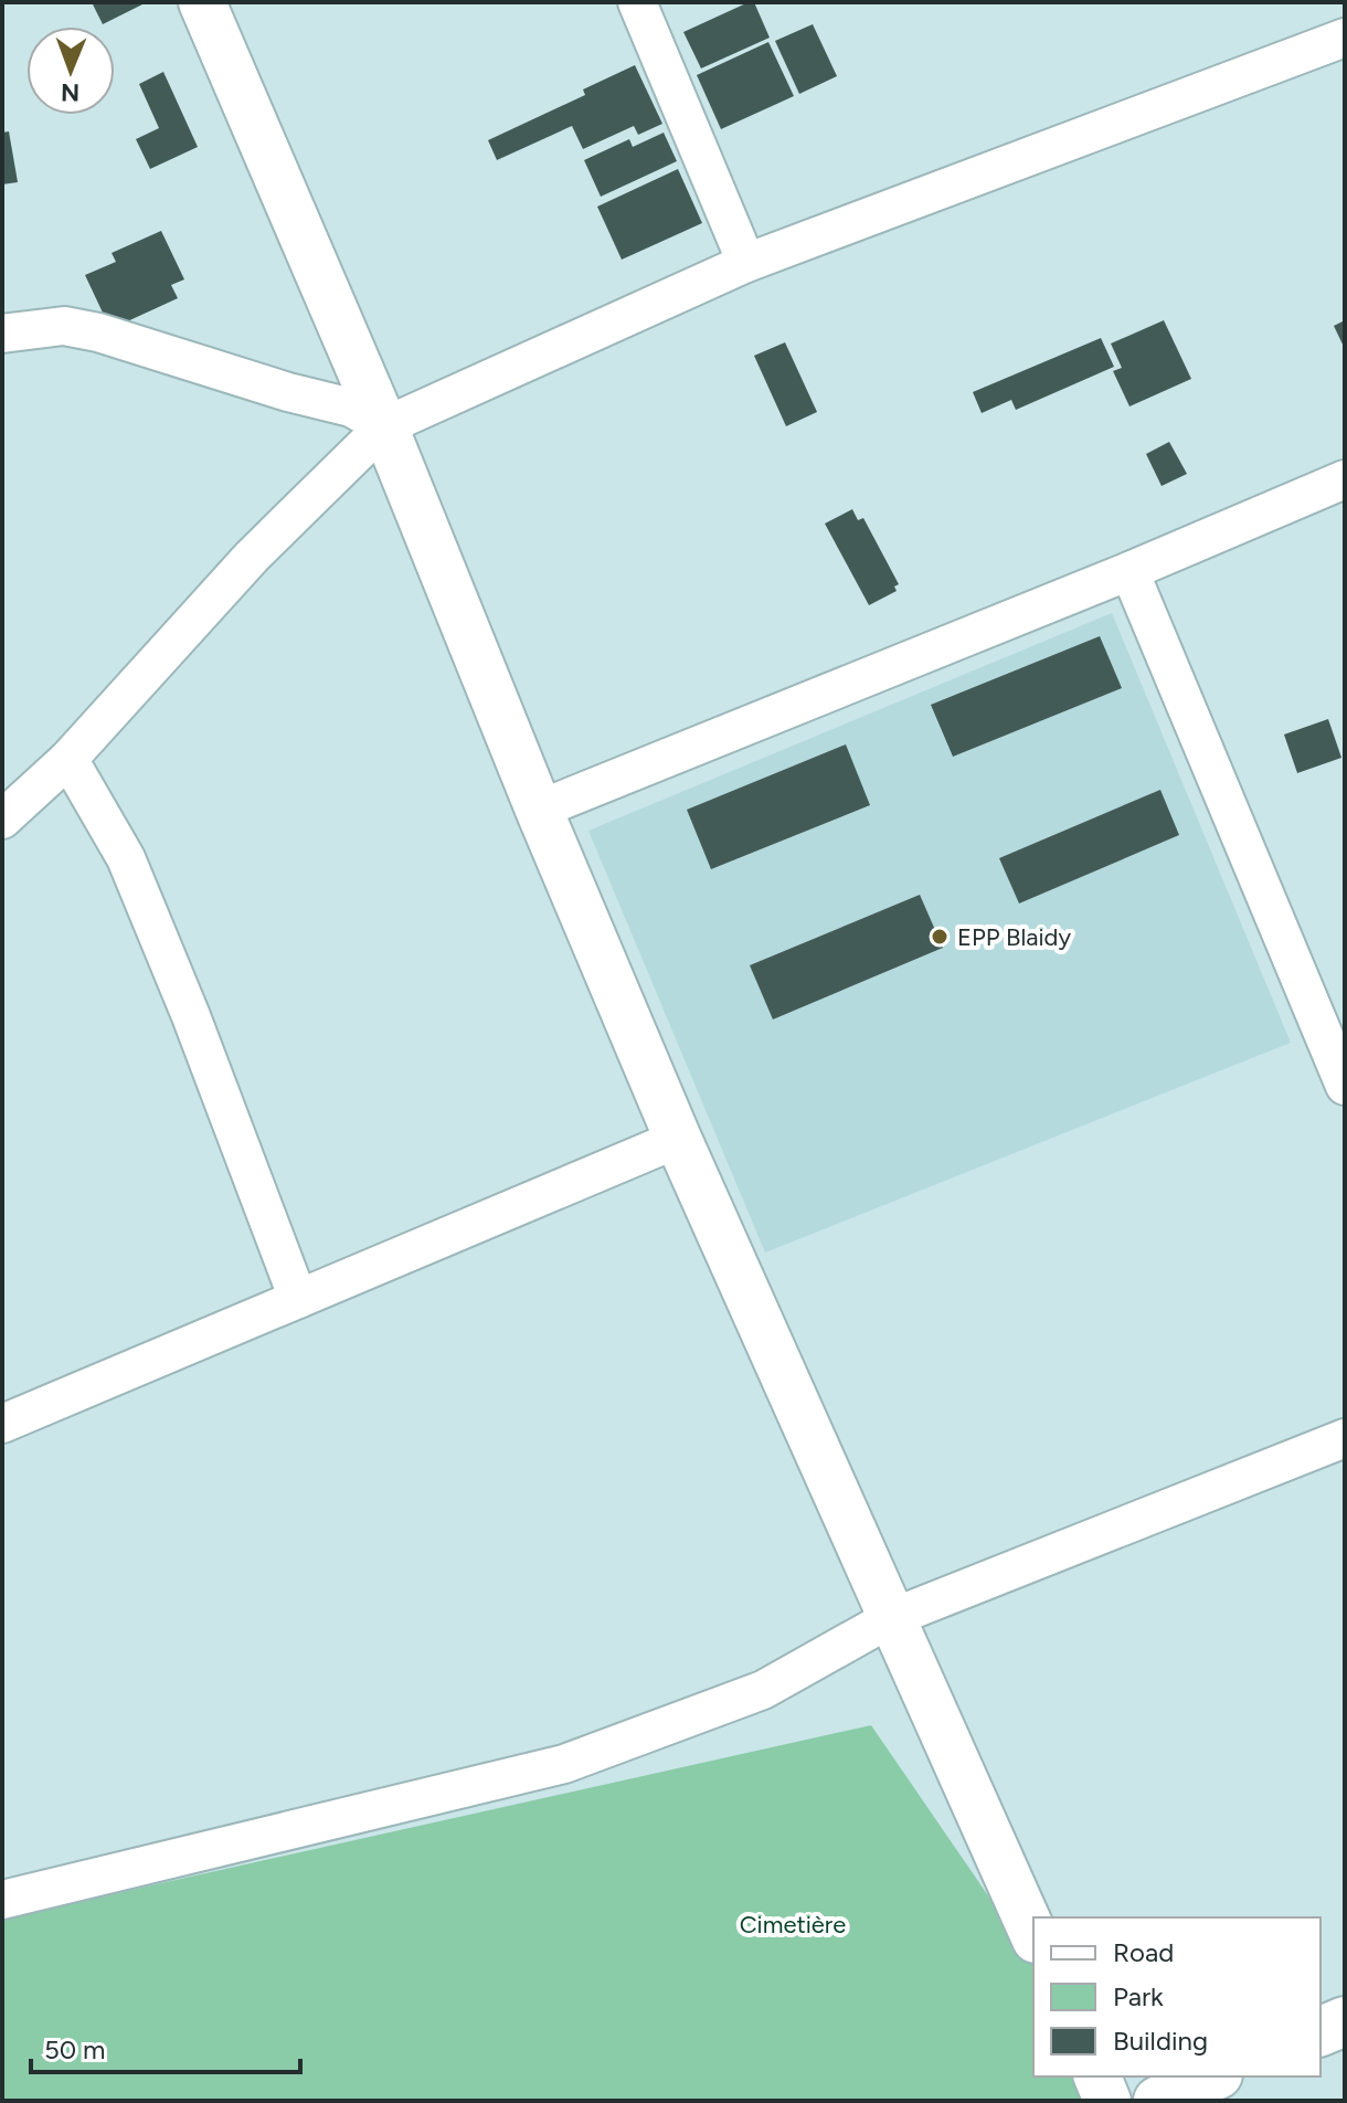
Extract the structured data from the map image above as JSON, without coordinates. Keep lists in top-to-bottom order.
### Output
{
  "parks": ["Cimetière"],
  "places": ["EPP Blaidy"],
  "legend": ["Road", "Park", "Building"],
  "scale_bar": "50 m",
  "north": "bottom"
}
